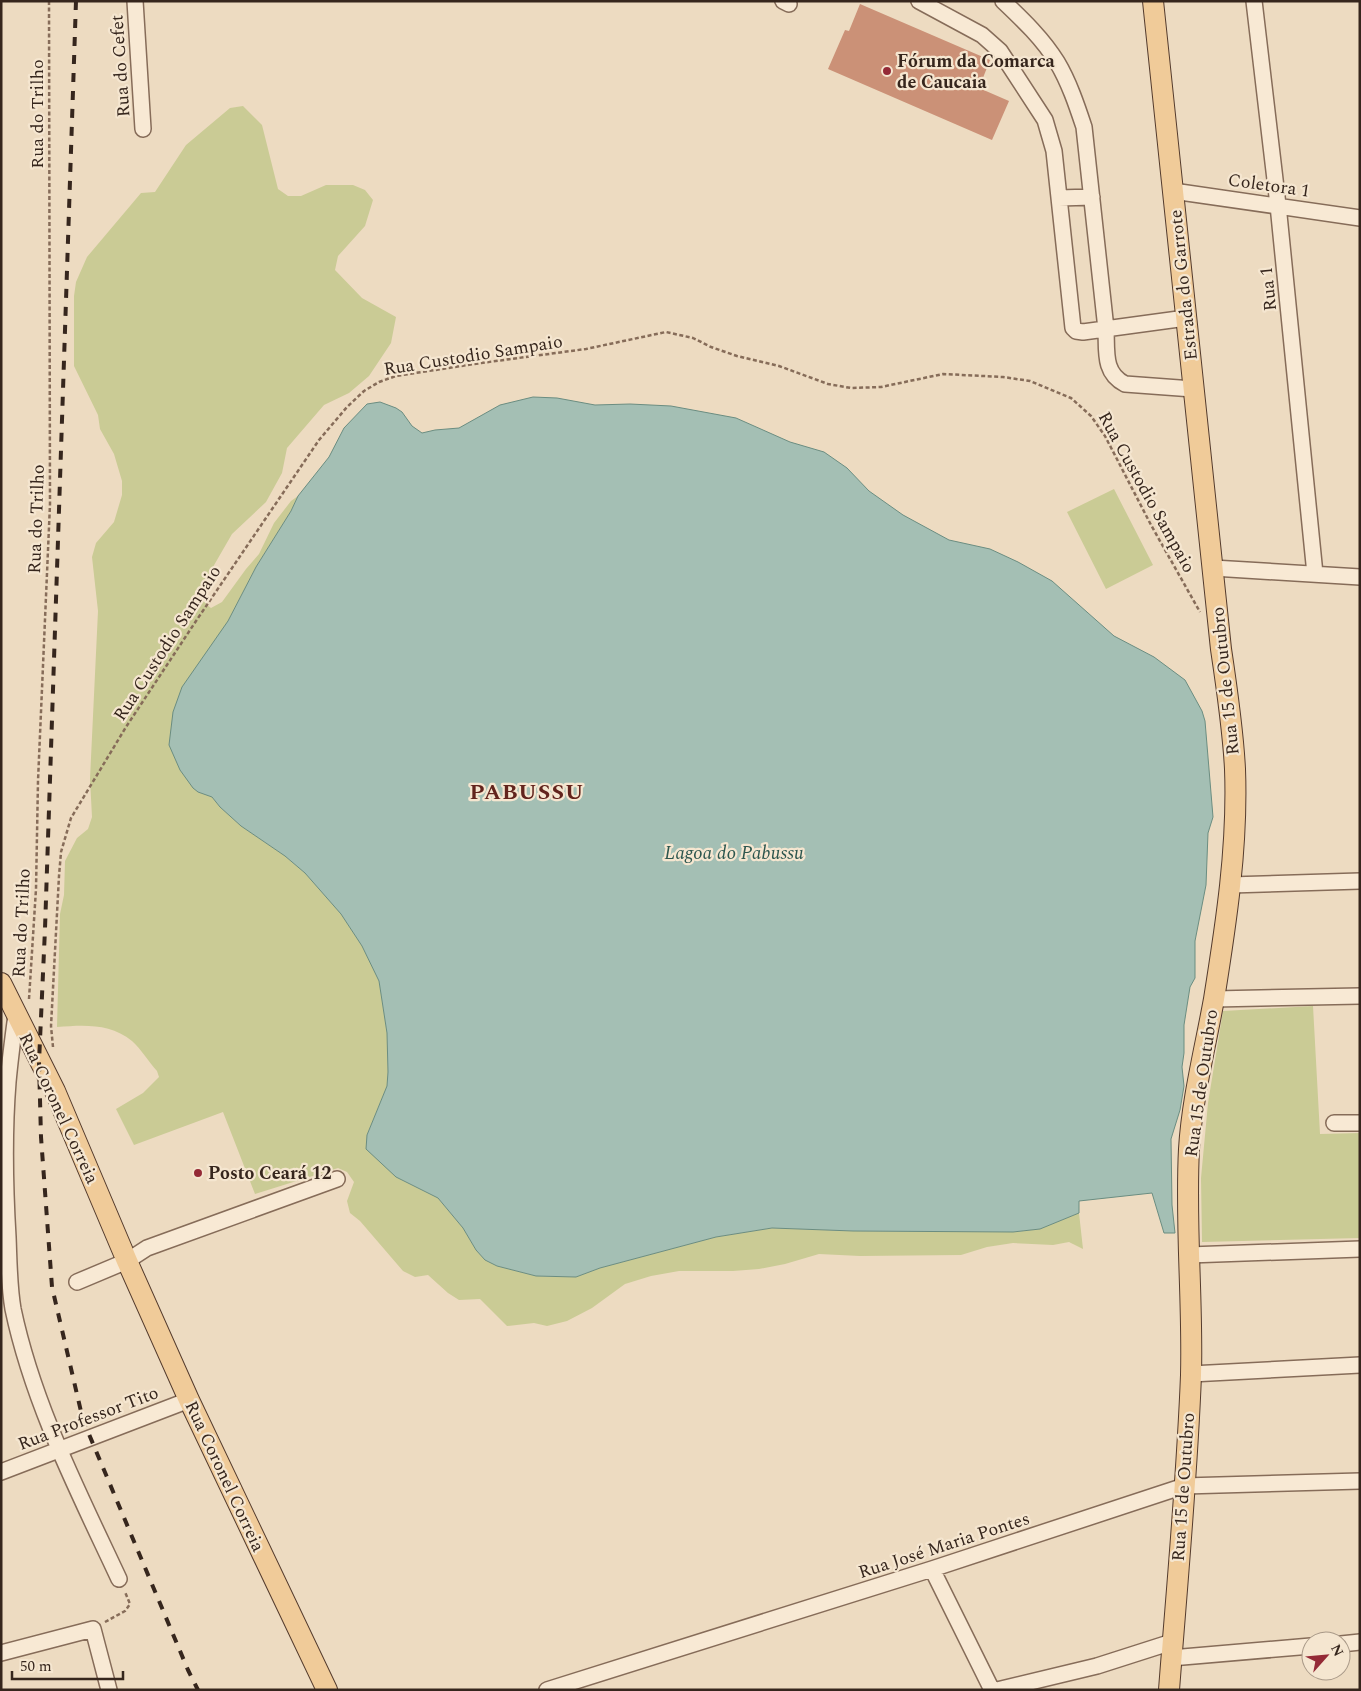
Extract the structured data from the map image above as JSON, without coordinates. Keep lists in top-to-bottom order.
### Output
{
  "streets": {
    "main road": ["Estrada do Garrote", "Rua 15 de Outubro", "Rua Coronel Correia"],
    "street": [
      "Rua do Cefet",
      "Coletora 1",
      "Rua 1",
      "Rua Professor Tito",
      "Rua José Maria Pontes"
    ],
    "path": ["Rua do Trilho", "Rua Custodio Sampaio"]
  },
  "crossings": [
    ["Coletora 1", "Estrada do Garrote"],
    ["Coletora 1", "Rua 1"],
    ["Estrada do Garrote", "Rua 15 de Outubro"],
    ["Rua 15 de Outubro", "Rua José Maria Pontes"],
    ["Rua Coronel Correia", "Rua Professor Tito"]
  ],
  "districts": ["PABUSSU"],
  "water": ["Lagoa do Pabussu"],
  "places": ["Fórum da Comarca de Caucaia", "Posto Ceará 12"],
  "scale_bar": "50 m",
  "north": "top right"
}
